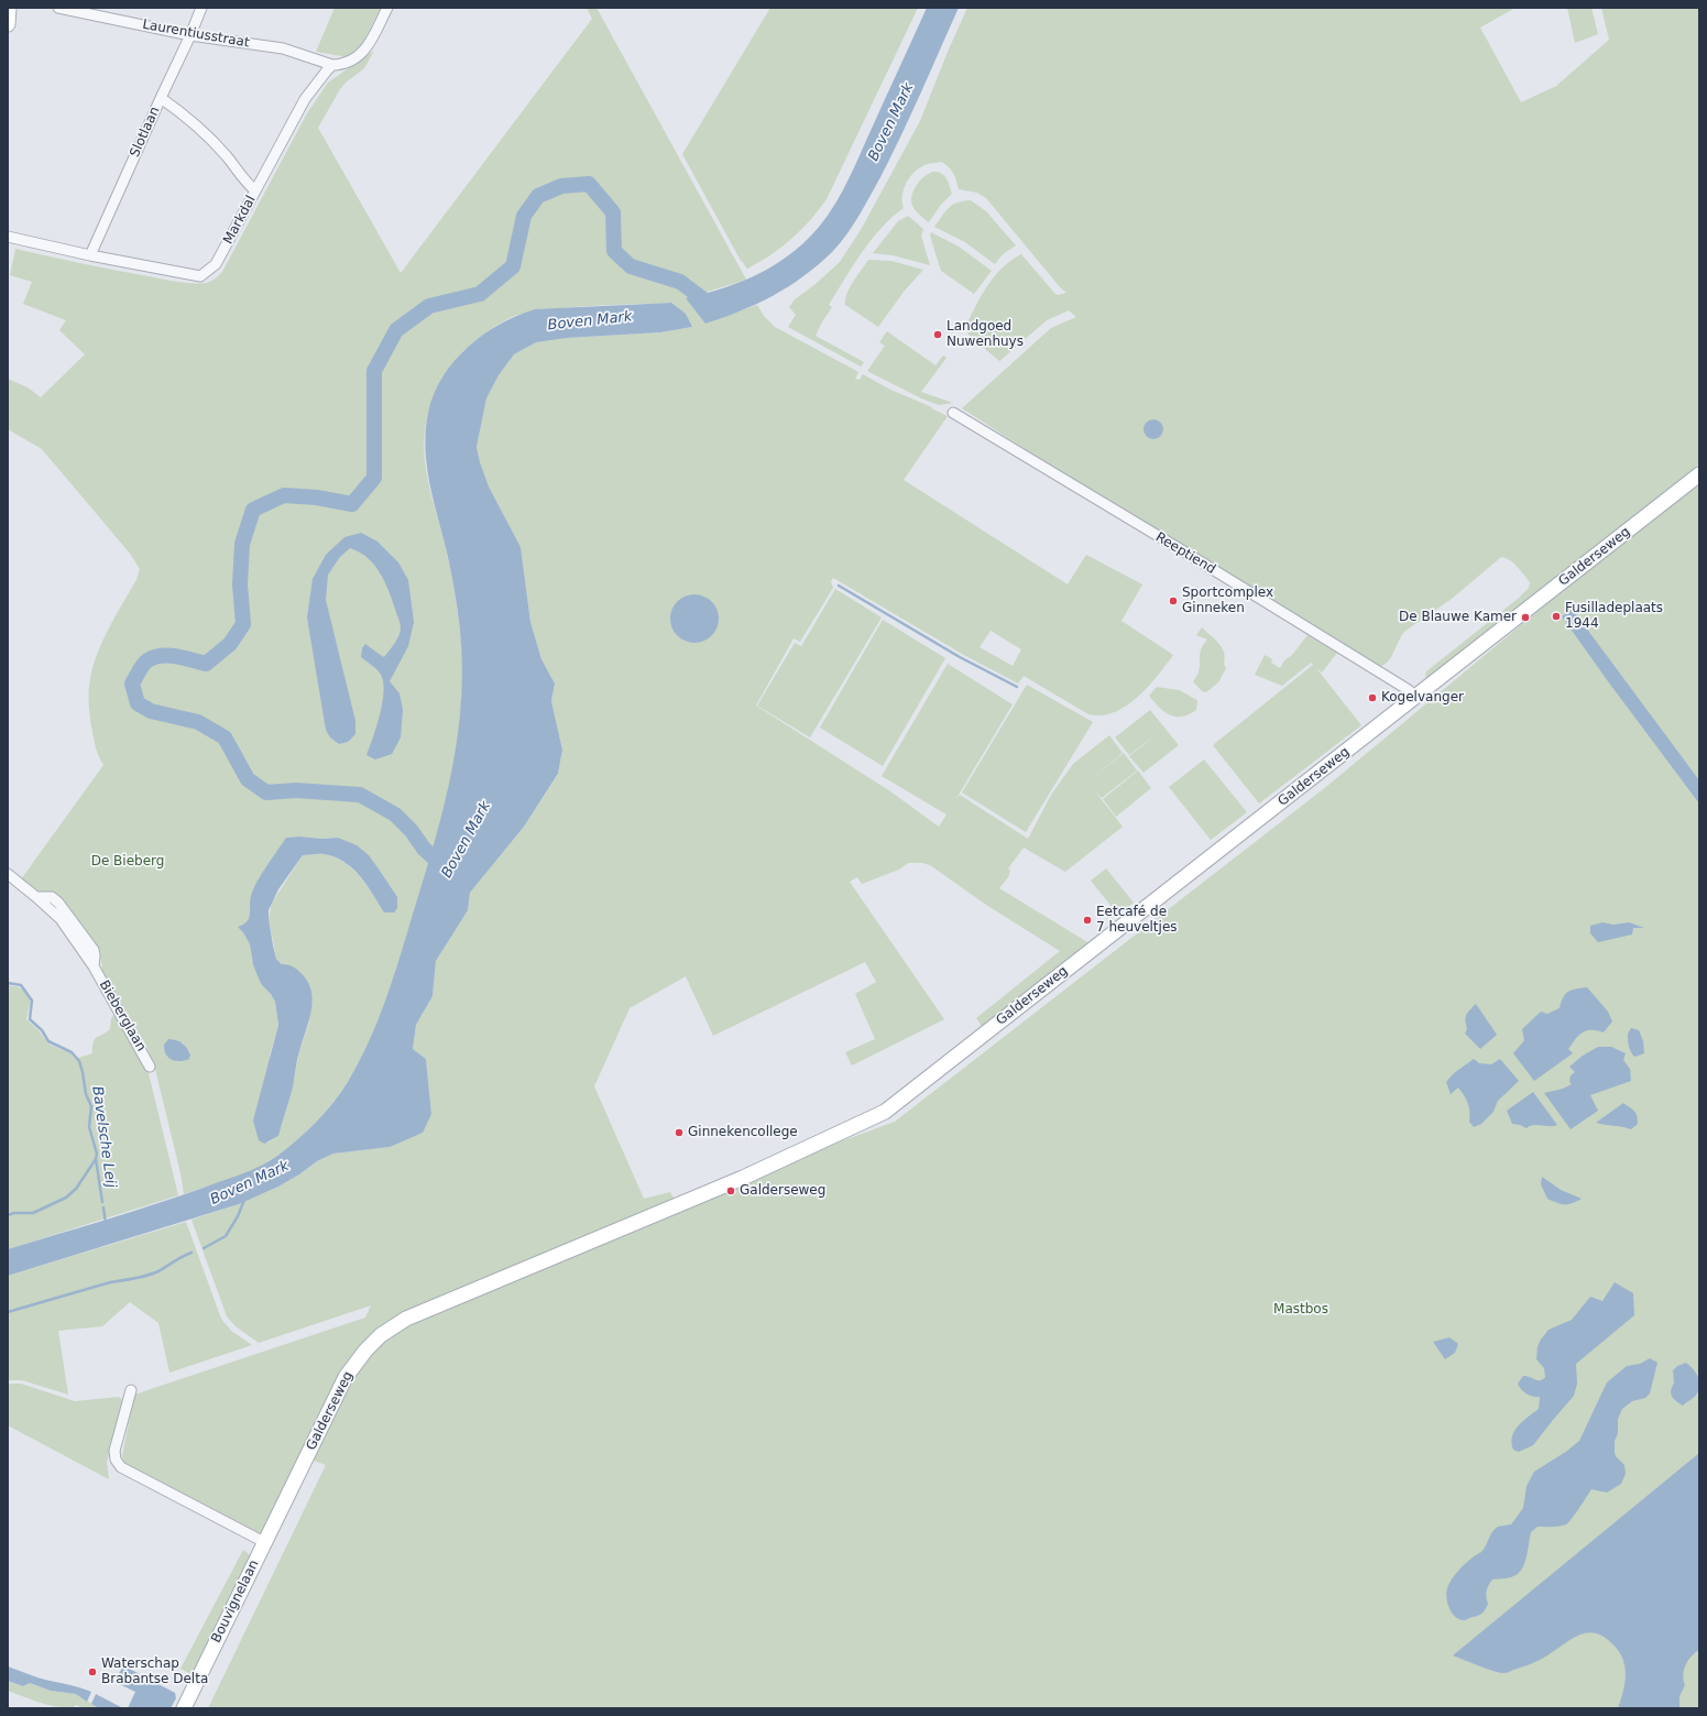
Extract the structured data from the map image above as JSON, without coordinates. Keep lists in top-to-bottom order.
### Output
{
  "streets": {
    "street": [
      "Laurentiusstraat",
      "Slotlaan",
      "Markdal",
      "Reeptiend",
      "Galderseweg",
      "Bieberglaan",
      "Bouvignelaan"
    ]
  },
  "crossings": [
    ["Laurentiusstraat", "Slotlaan"],
    ["Laurentiusstraat", "Markdal"],
    ["Slotlaan", "Markdal"],
    ["Reeptiend", "Galderseweg"],
    ["Galderseweg", "Bouvignelaan"]
  ],
  "water": ["Boven Mark", "Bavelsche Leij"],
  "parks": ["De Bieberg", "Mastbos"],
  "places": [
    "Landgoed Nuwenhuys",
    "Sportcomplex Ginneken",
    "Fusilladeplaats 1944",
    "De Blauwe Kamer",
    "Kogelvanger",
    "Eetcafé de 7 heuveltjes",
    "Ginnekencollege",
    "Galderseweg",
    "Waterschap Brabantse Delta"
  ]
}
